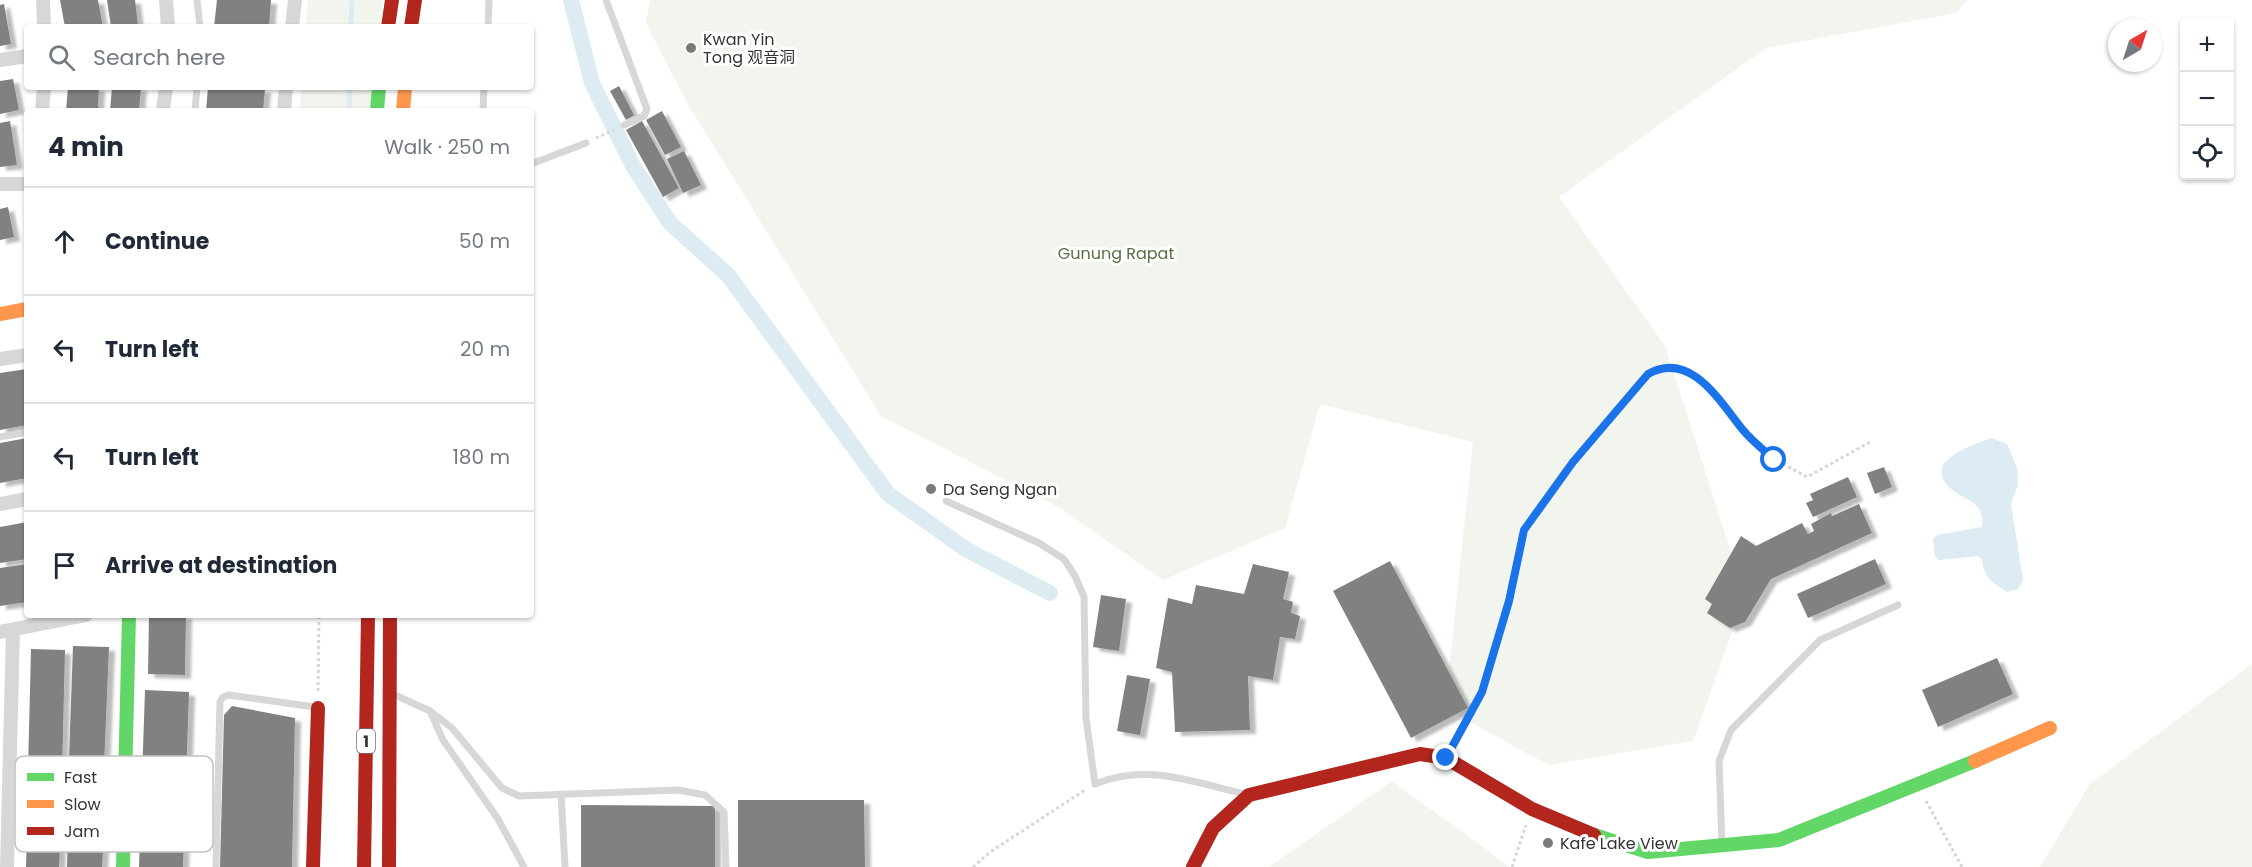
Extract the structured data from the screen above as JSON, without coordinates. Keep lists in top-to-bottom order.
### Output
{
  "streets": {
    "main road": ["1"]
  },
  "parks": ["Gunung Rapat"],
  "places": ["Kwan Yin Tong 观音洞", "Da Seng Ngan", "Kafe Lake View"],
  "legend": ["Fast", "Slow", "Jam"],
  "north": "top right",
  "page": {
    "map_buttons": ["+", "−"],
    "search": "Search here",
    "heading": ["4 min", "Walk · 250 m"],
    "list": [
      ["Continue", "50 m"],
      ["Turn left", "20 m"],
      ["Turn left", "180 m"],
      "Arrive at destination"
    ]
  }
}
